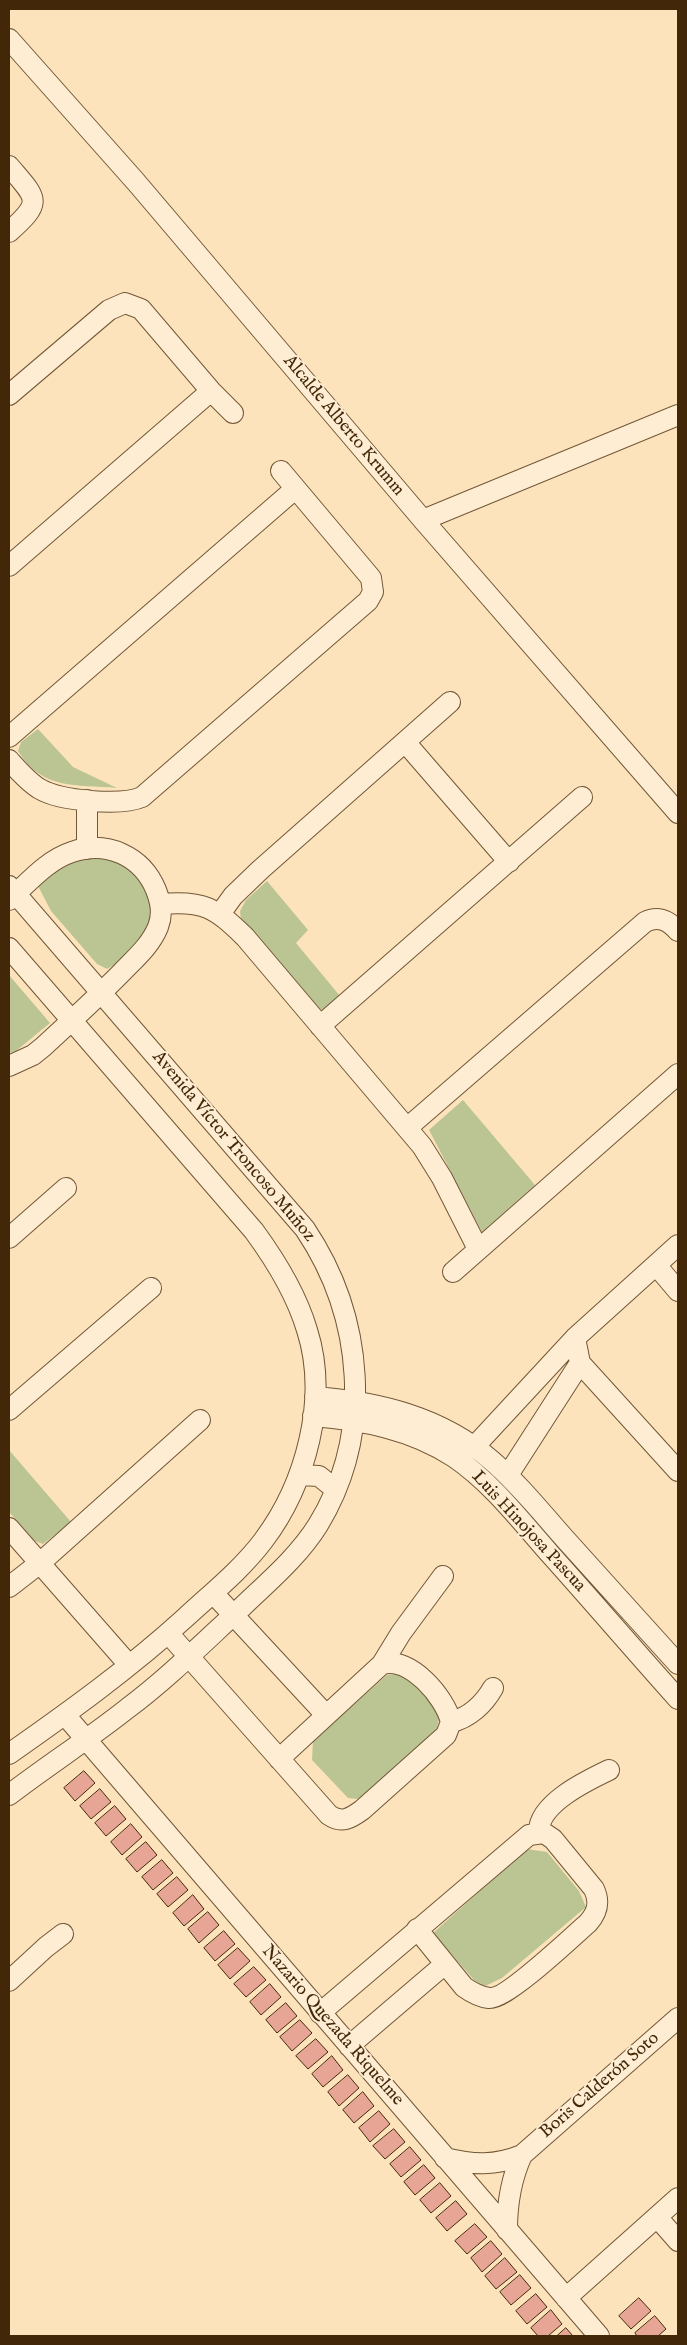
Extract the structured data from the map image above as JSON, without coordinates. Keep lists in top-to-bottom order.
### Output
{
  "streets": {
    "street": [
      "Alcalde Alberto Krumm",
      "Avenida Víctor Troncoso Muñoz",
      "Luis Hinojosa Pascua",
      "Nazario Quezada Riquelme",
      "Boris Calderón Soto"
    ]
  },
  "crossings": [
    ["Avenida Víctor Troncoso Muñoz", "Luis Hinojosa Pascua"],
    ["Avenida Víctor Troncoso Muñoz", "Nazario Quezada Riquelme"],
    ["Nazario Quezada Riquelme", "Boris Calderón Soto"]
  ]
}
